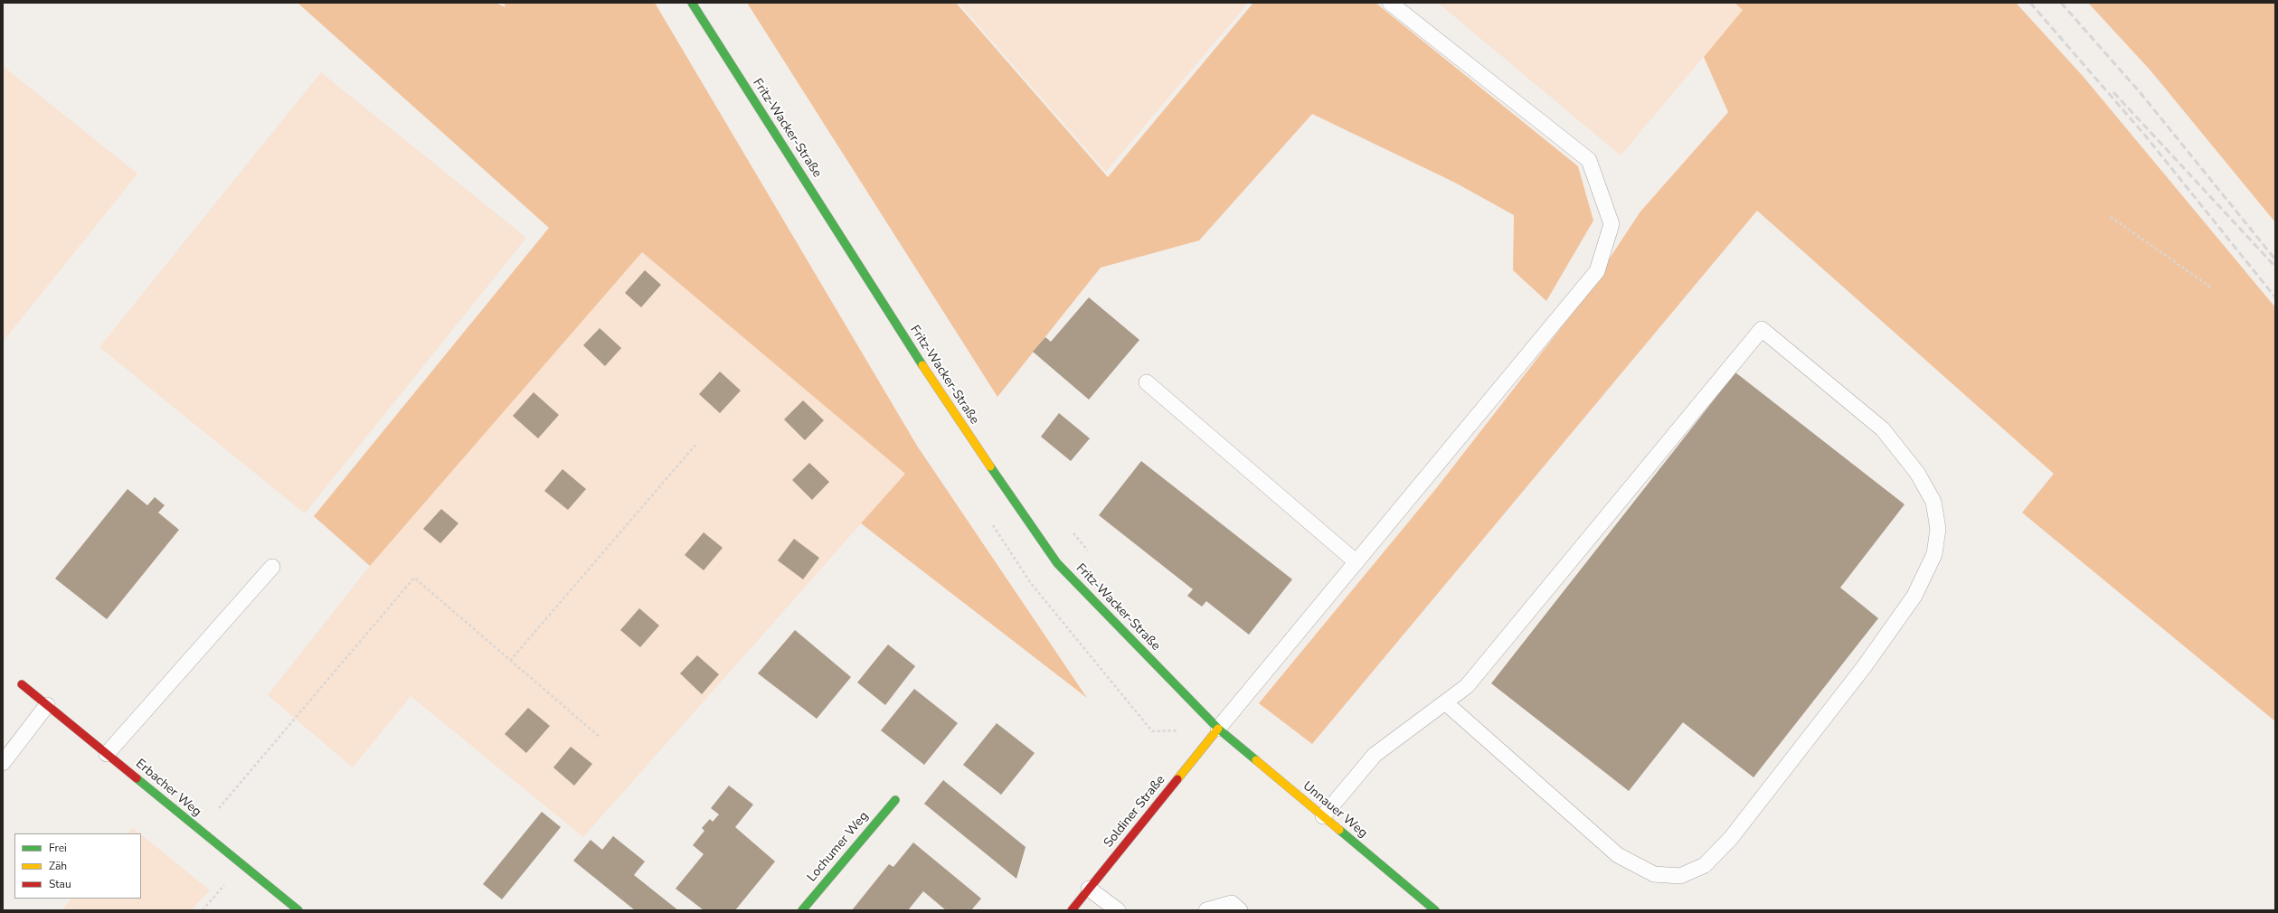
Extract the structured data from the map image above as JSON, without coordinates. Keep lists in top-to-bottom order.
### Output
{
  "streets": {
    "street": [
      "Fritz-Wacker-Straße",
      "Erbacher Weg",
      "Unnauer Weg",
      "Soldiner Straße",
      "Lochumer Weg"
    ]
  },
  "crossings": [
    ["Fritz-Wacker-Straße", "Unnauer Weg"],
    ["Fritz-Wacker-Straße", "Soldiner Straße"],
    ["Unnauer Weg", "Soldiner Straße"]
  ],
  "legend": ["Frei", "Zäh", "Stau"]
}
